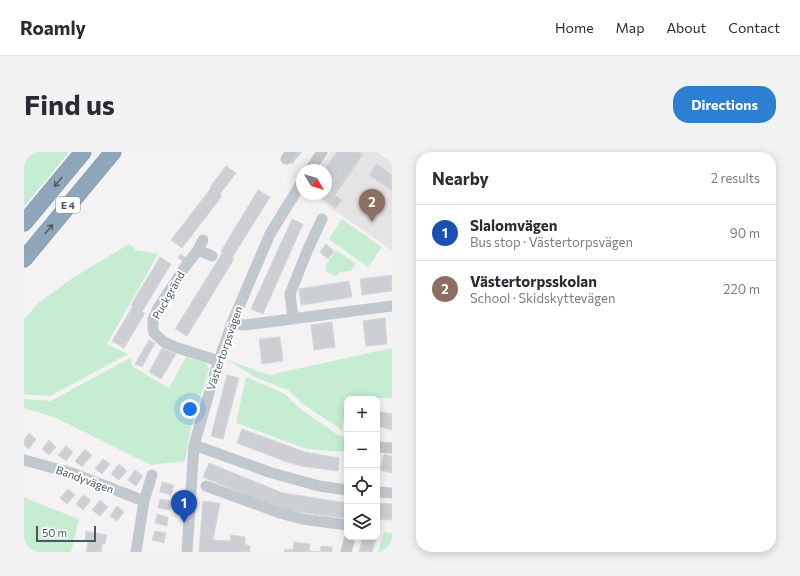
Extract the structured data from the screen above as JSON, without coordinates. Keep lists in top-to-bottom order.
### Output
{
  "streets": {
    "highway": ["E 4"],
    "street": ["Puckgränd", "Västertorpsvägen", "Bandyvägen"]
  },
  "crossings": [
    ["Puckgränd", "Västertorpsvägen"]
  ],
  "scale_bar": "50 m",
  "north": "bottom right",
  "page": {
    "header": "Roamly",
    "nav": [
      "Home",
      "Map",
      "About",
      "Contact"
    ],
    "buttons": "Directions",
    "title": "Find us",
    "heading": ["Nearby", "2 results"],
    "pins": ["2", "1"],
    "list": [
      {
        "mark": "1",
        "name": "Slalomvägen",
        "note": "Bus stop · Västertorpsvägen",
        "value": "90 m"
      },
      {
        "mark": "2",
        "name": "Västertorpsskolan",
        "note": "School · Skidskyttevägen",
        "value": "220 m"
      }
    ],
    "map_buttons": ["+", "−"],
    "scale": "50 m"
  }
}
